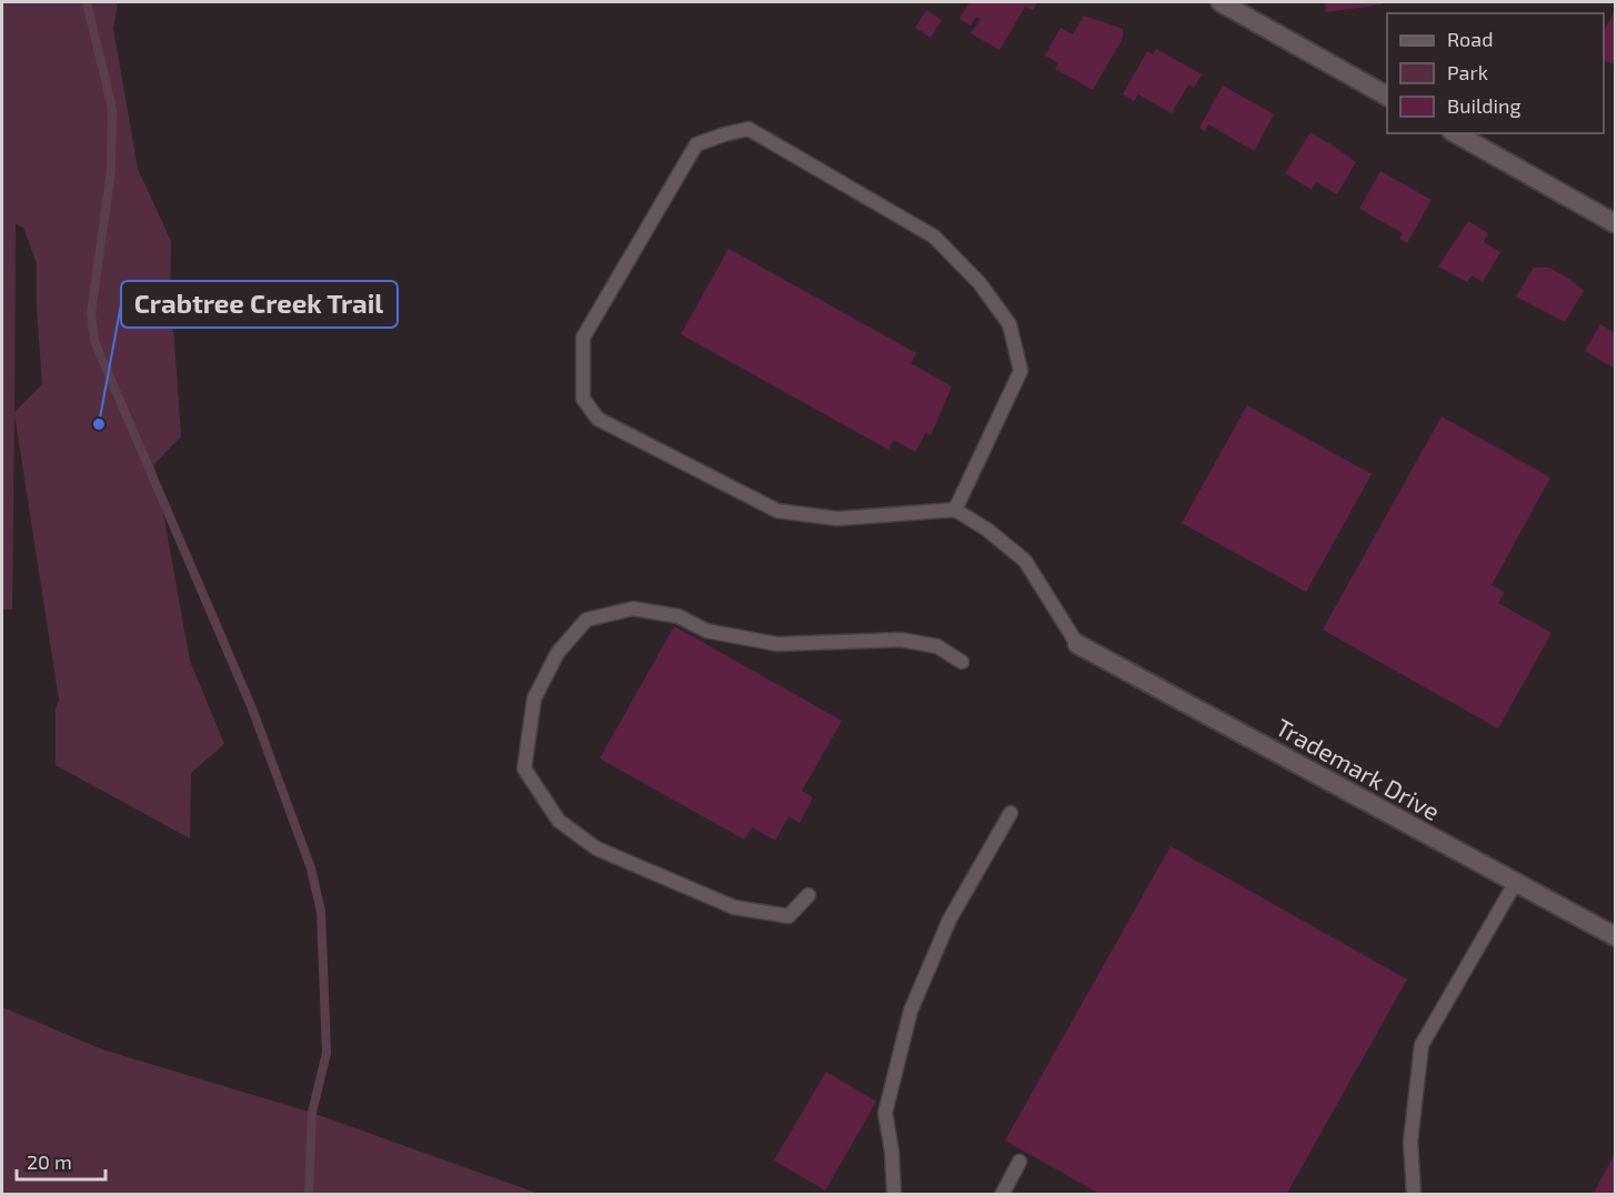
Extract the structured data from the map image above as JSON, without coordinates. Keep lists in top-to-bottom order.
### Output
{
  "streets": {
    "street": ["Trademark Drive"]
  },
  "places": ["Crabtree Creek Trail"],
  "legend": ["Road", "Park", "Building"],
  "scale_bar": "20 m"
}
